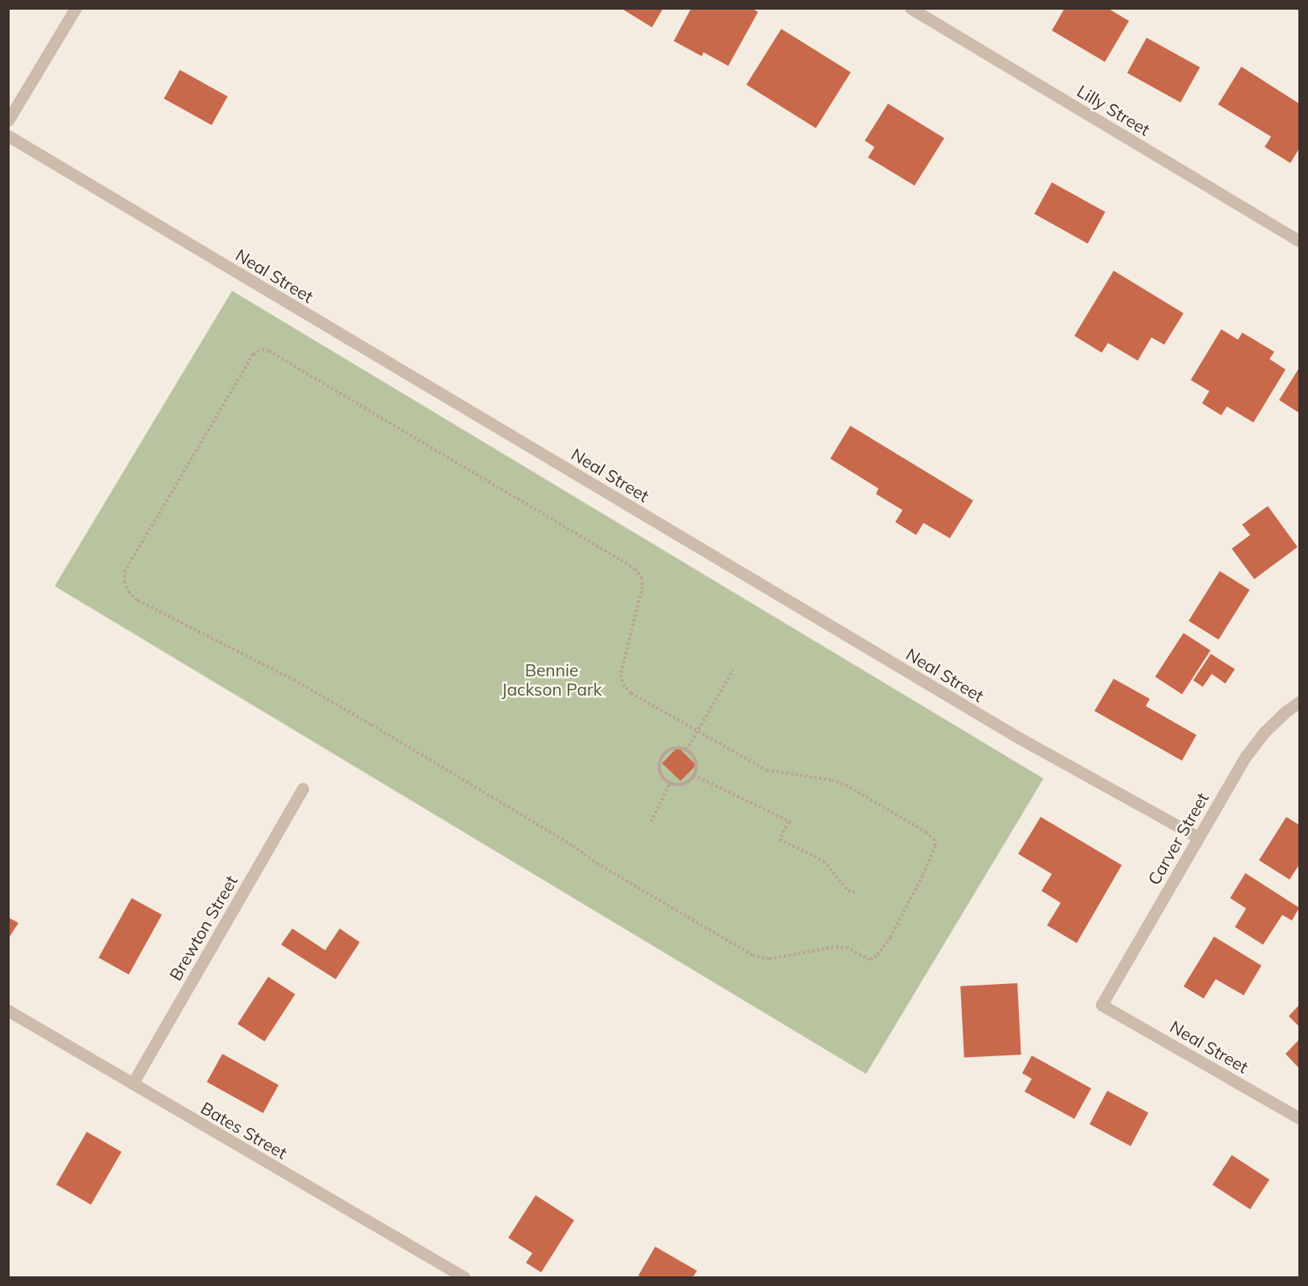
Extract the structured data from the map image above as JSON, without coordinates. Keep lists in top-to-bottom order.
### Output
{
  "streets": {
    "street": [
      "Lilly Street",
      "Neal Street",
      "Carver Street",
      "Brewton Street",
      "Bates Street"
    ]
  },
  "crossings": [
    ["Neal Street", "Carver Street"],
    ["Brewton Street", "Bates Street"]
  ],
  "parks": ["Bennie Jackson Park"]
}
